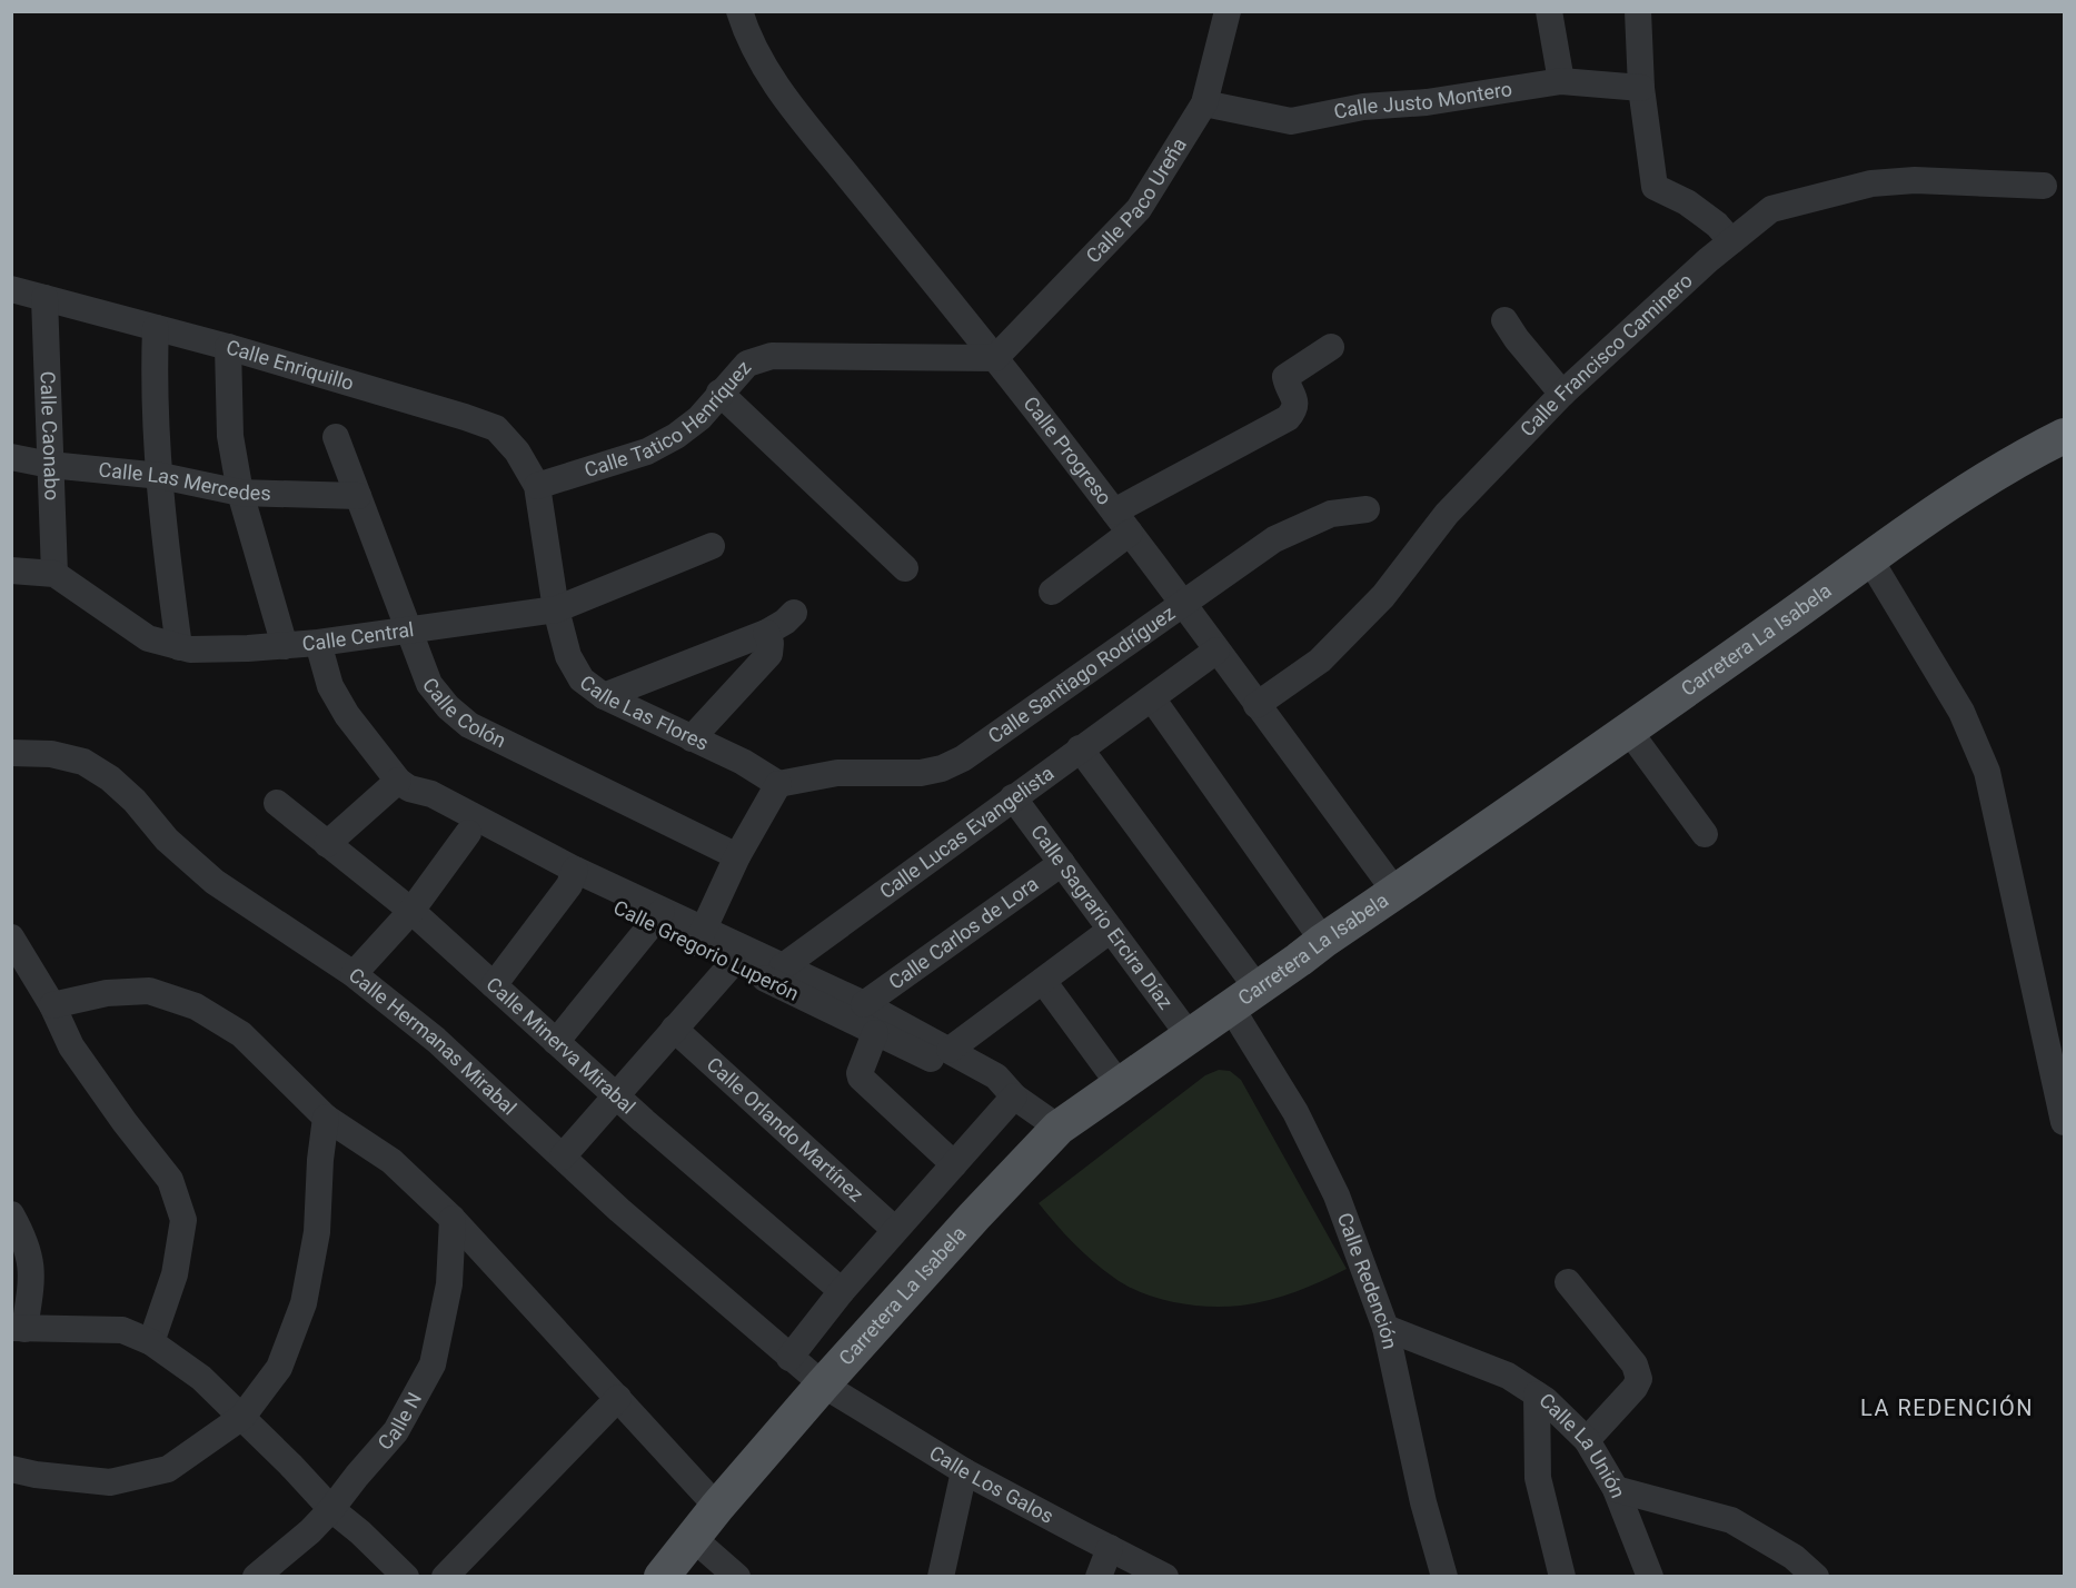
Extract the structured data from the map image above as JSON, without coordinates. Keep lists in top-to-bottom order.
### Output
{
  "streets": {
    "main road": ["Carretera La Isabela"],
    "street": [
      "Calle Justo Montero",
      "Calle Paco Ureña",
      "Calle Francisco Caminero",
      "Calle Enriquillo",
      "Calle Tatico Henríquez",
      "Calle Caonabo",
      "Calle Progreso",
      "Calle Las Mercedes",
      "Calle Central",
      "Calle Santiago Rodríguez",
      "Calle Colón",
      "Calle Las Flores",
      "Calle Lucas Evangelista",
      "Calle Sagrario Ercira Díaz",
      "Calle Carlos de Lora",
      "Calle Gregorio Luperón",
      "Calle Hermanas Mirabal",
      "Calle Minerva Mirabal",
      "Calle Orlando Martínez",
      "Calle Redención",
      "Calle N",
      "Calle La Unión",
      "Calle Los Galos"
    ]
  },
  "crossings": [
    ["Calle Justo Montero", "Calle Paco Ureña"],
    ["Calle Paco Ureña", "Calle Tatico Henríquez"],
    ["Calle Paco Ureña", "Calle Progreso"],
    ["Calle Francisco Caminero", "Calle Progreso"],
    ["Calle Enriquillo", "Calle Tatico Henríquez"],
    ["Calle Enriquillo", "Calle Caonabo"],
    ["Calle Enriquillo", "Calle Las Flores"],
    ["Calle Tatico Henríquez", "Calle Progreso"],
    ["Calle Tatico Henríquez", "Calle Las Flores"],
    ["Calle Caonabo", "Calle Las Mercedes"],
    ["Calle Caonabo", "Calle Central"],
    ["Calle Progreso", "Carretera La Isabela"],
    ["Calle Progreso", "Calle Santiago Rodríguez"],
    ["Calle Progreso", "Calle Lucas Evangelista"],
    ["Calle Las Mercedes", "Calle Colón"],
    ["Calle Central", "Calle Colón"],
    ["Calle Central", "Calle Las Flores"],
    ["Calle Central", "Calle Gregorio Luperón"],
    ["Carretera La Isabela", "Calle Sagrario Ercira Díaz"],
    ["Carretera La Isabela", "Calle Gregorio Luperón"],
    ["Carretera La Isabela", "Calle Hermanas Mirabal"],
    ["Carretera La Isabela", "Calle Redención"],
    ["Carretera La Isabela", "Calle Los Galos"],
    ["Calle Santiago Rodríguez", "Calle Las Flores"],
    ["Calle Lucas Evangelista", "Calle Sagrario Ercira Díaz"],
    ["Calle Lucas Evangelista", "Calle Gregorio Luperón"],
    ["Calle Lucas Evangelista", "Calle Redención"],
    ["Calle Sagrario Ercira Díaz", "Calle Carlos de Lora"],
    ["Calle Carlos de Lora", "Calle Gregorio Luperón"],
    ["Calle Hermanas Mirabal", "Calle Los Galos"],
    ["Calle Redención", "Calle La Unión"]
  ],
  "districts": ["LA REDENCIÓN"]
}
